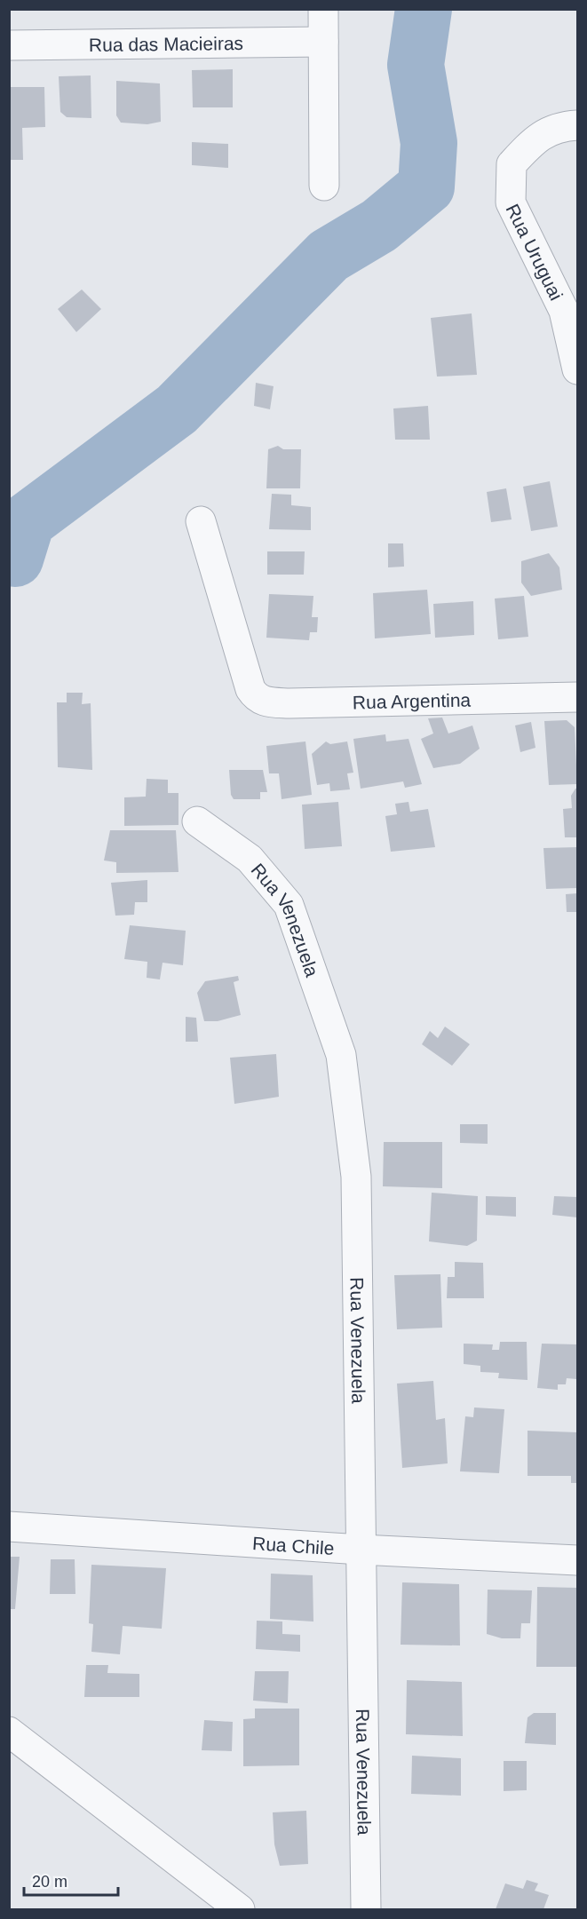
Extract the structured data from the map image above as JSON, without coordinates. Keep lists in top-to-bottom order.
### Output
{
  "streets": {
    "street": [
      "Rua das Macieiras",
      "Rua Uruguai",
      "Rua Argentina",
      "Rua Venezuela",
      "Rua Chile"
    ]
  },
  "crossings": [
    ["Rua Venezuela", "Rua Chile"]
  ],
  "scale_bar": "20 m"
}
